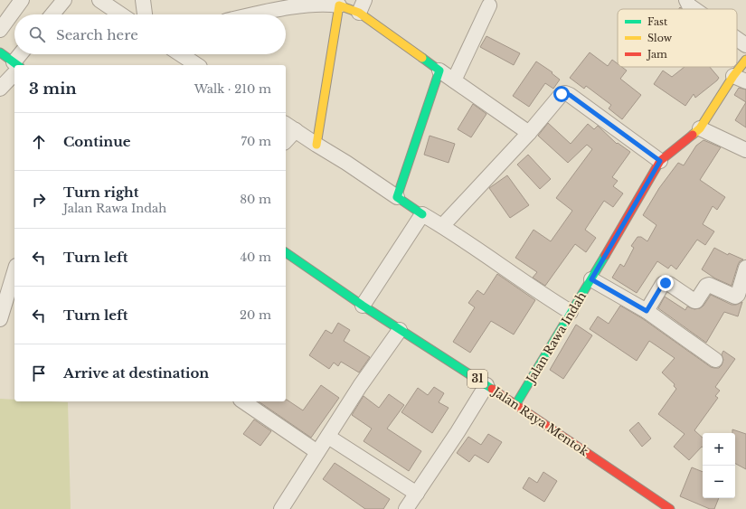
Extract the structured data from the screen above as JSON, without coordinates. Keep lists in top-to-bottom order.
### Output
{
  "streets": {
    "main road": ["Jalan Rawa Indah", "31", "Jalan Raya Mentok"]
  },
  "crossings": [
    ["Jalan Rawa Indah", "Jalan Raya Mentok"]
  ],
  "legend": ["Fast", "Slow", "Jam"],
  "page": {
    "search": "Search here",
    "heading": ["3 min", "Walk · 210 m"],
    "list": [
      ["Continue", "70 m"],
      ["Turn right", "Jalan Rawa Indah", "80 m"],
      ["Turn left", "40 m"],
      ["Turn left", "20 m"],
      "Arrive at destination"
    ],
    "map_buttons": ["+", "−"]
  }
}
